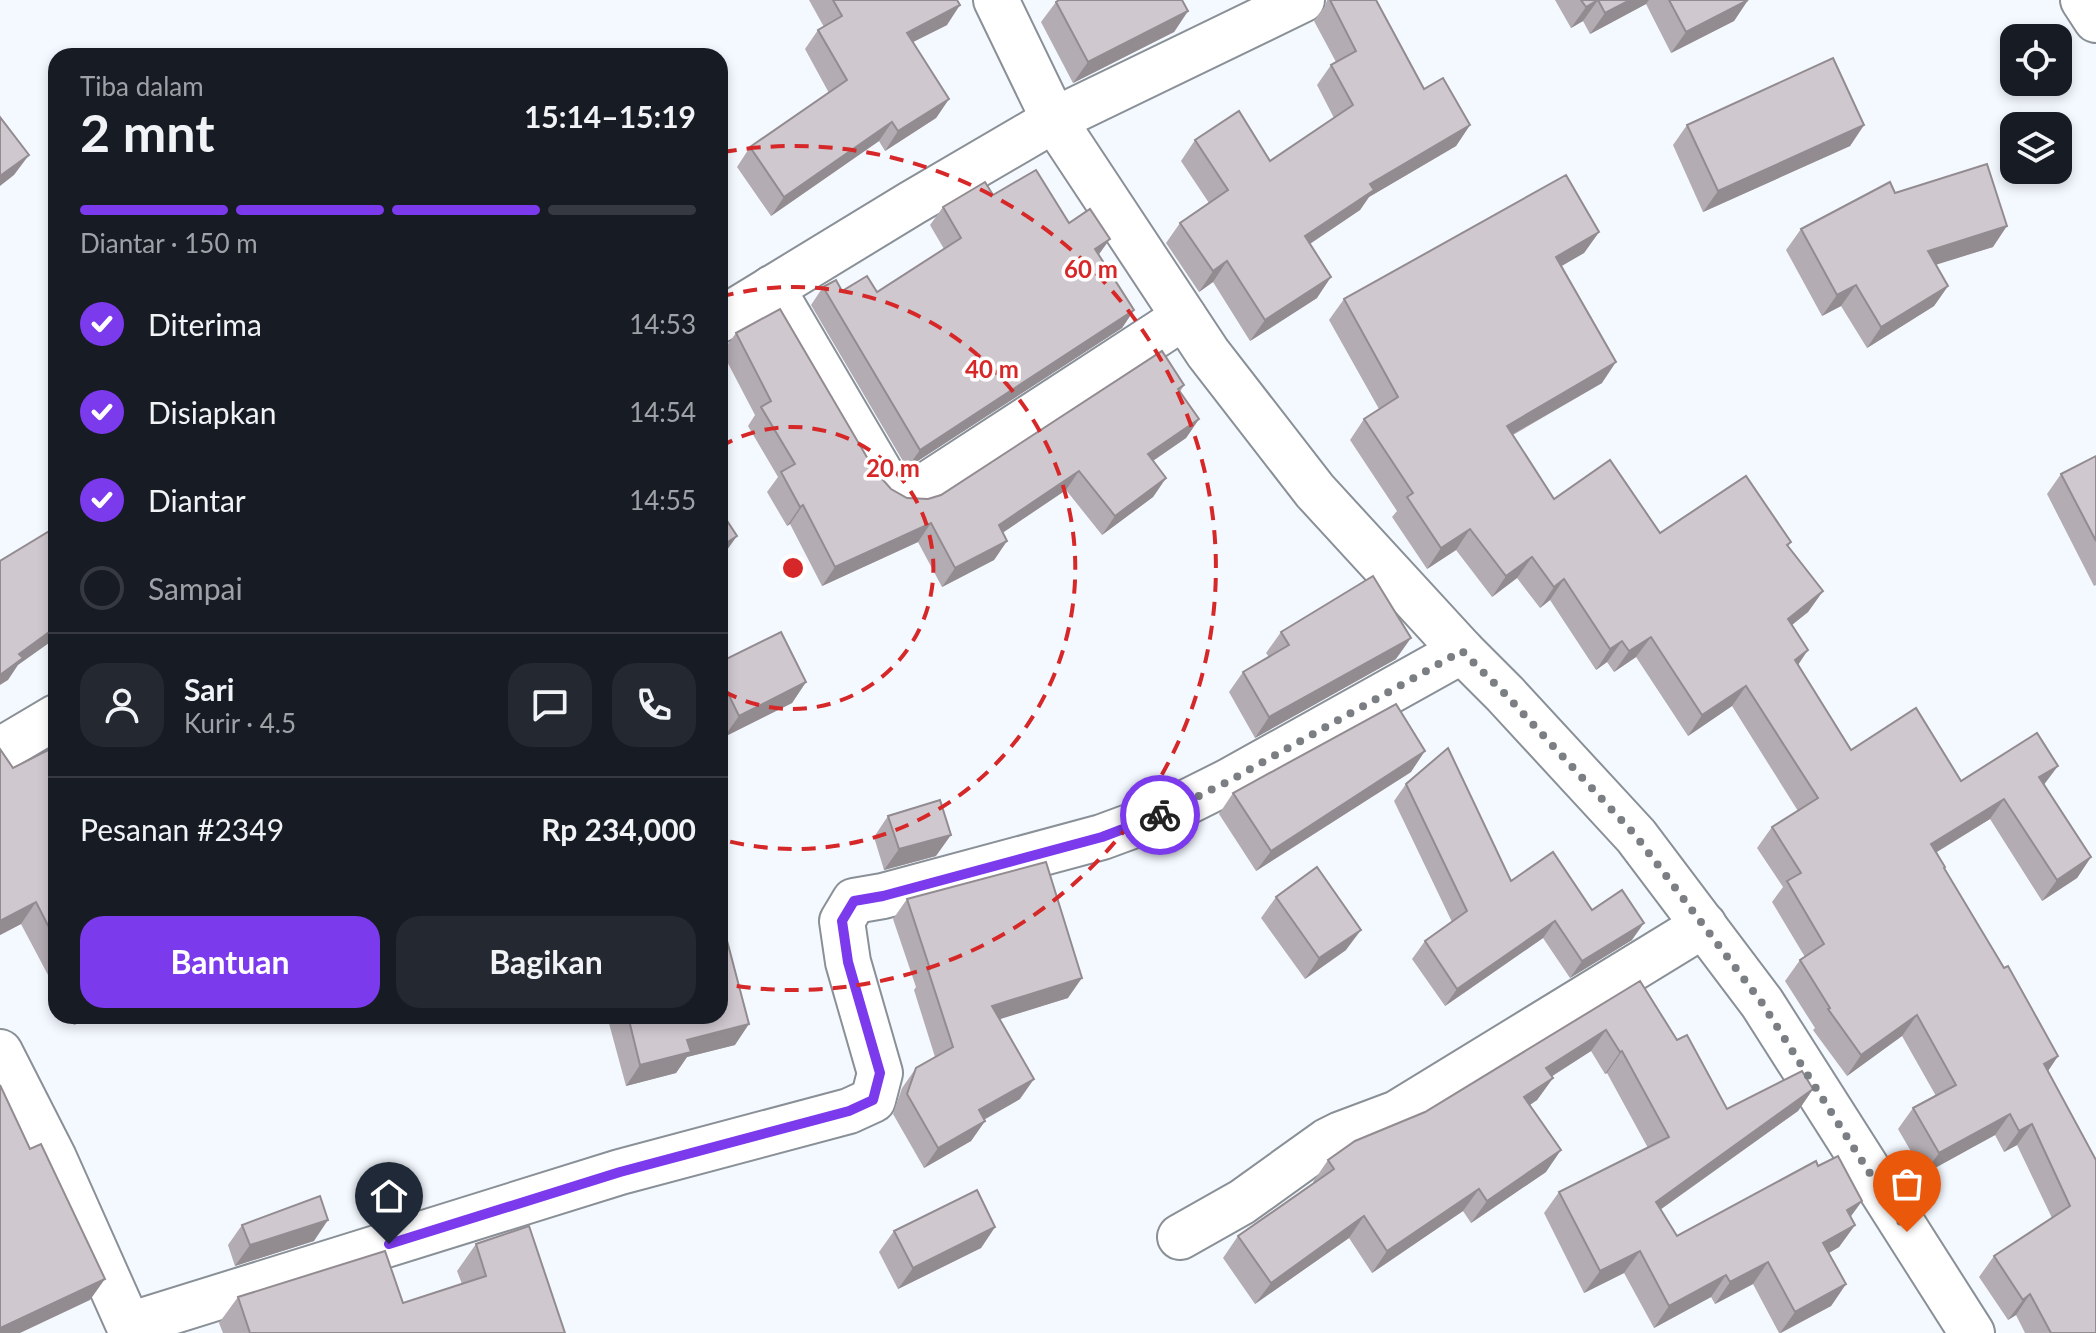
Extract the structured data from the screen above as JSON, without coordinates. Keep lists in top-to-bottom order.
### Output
{
  "page": {
    "heading": ["2 mnt", "Tiba dalam", "15:14–15:19"],
    "panel": [
      "Sari",
      "Kurir · 4.5",
      "Pesanan #2349",
      "Rp 234,000"
    ],
    "bar": "Diantar · 150 m",
    "list": [
      ["Diterima", "14:53"],
      ["Disiapkan", "14:54"],
      ["Diantar", "14:55"],
      "Sampai"
    ],
    "buttons": ["Bantuan", "Bagikan"]
  },
  "rings": ["60 m", "40 m", "20 m"]
}
